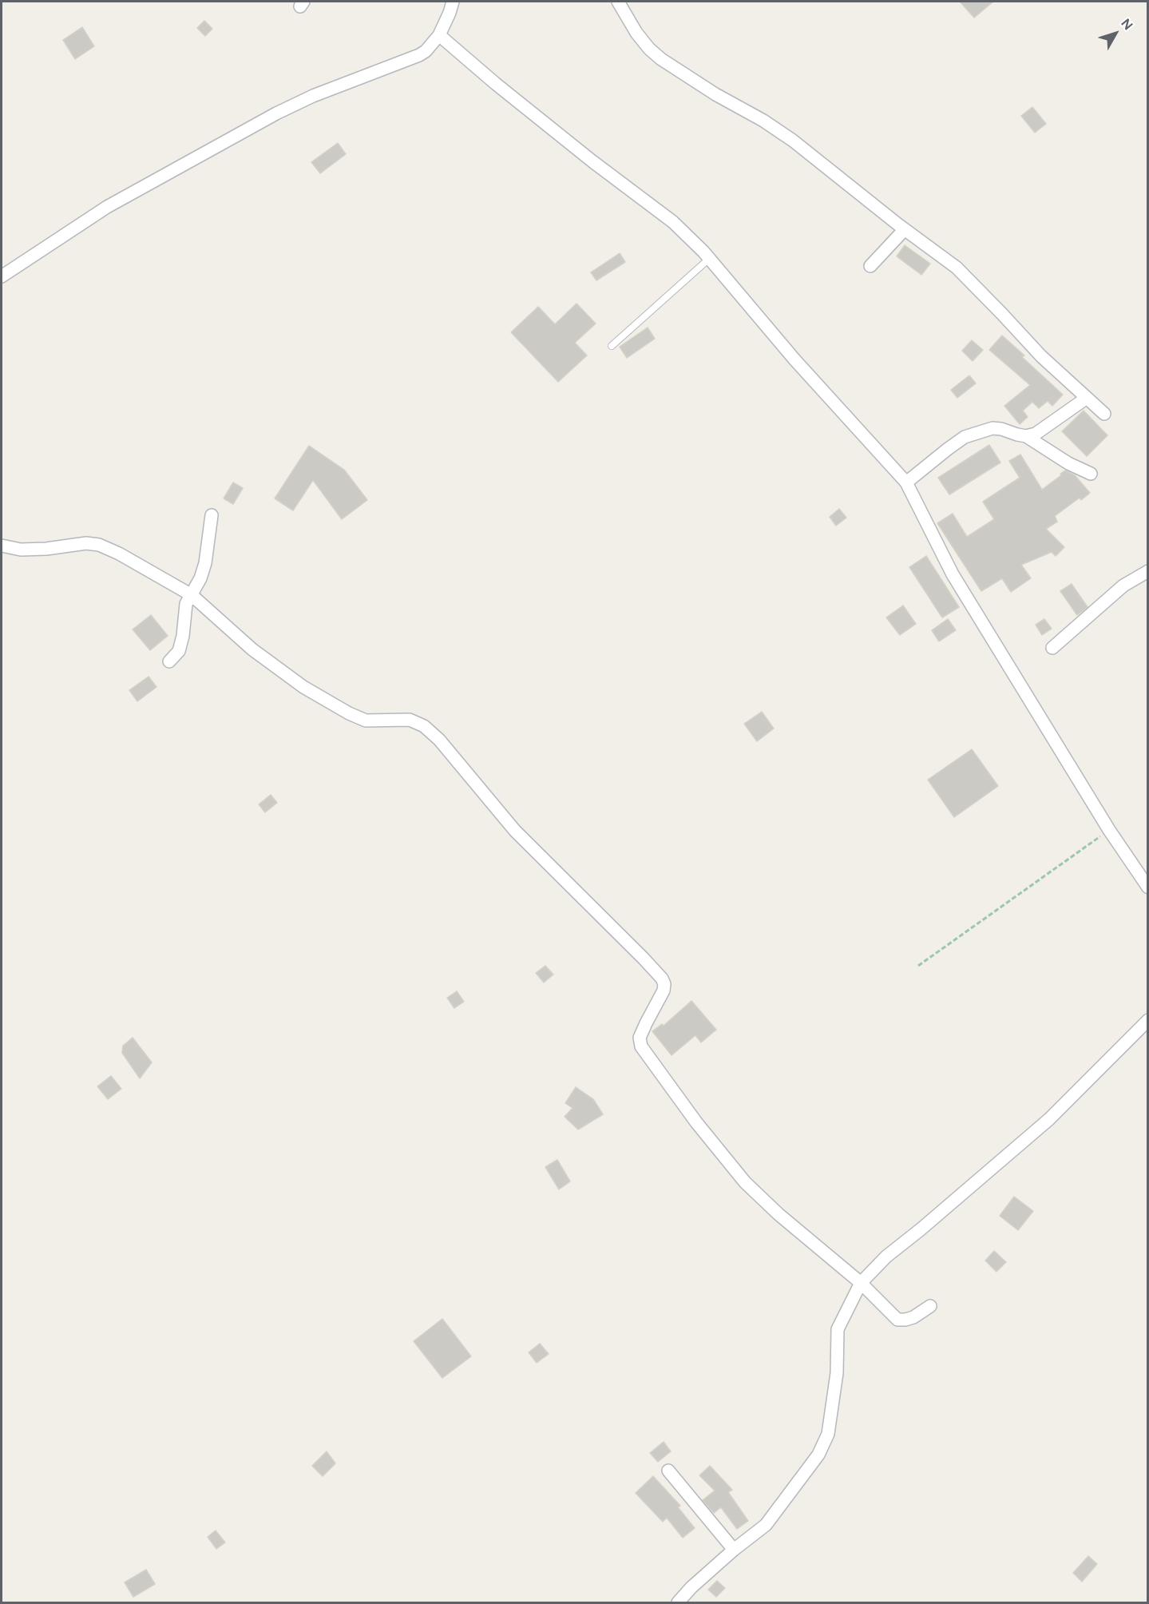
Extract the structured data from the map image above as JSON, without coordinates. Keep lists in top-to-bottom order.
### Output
{
  "north": "top right"
}
